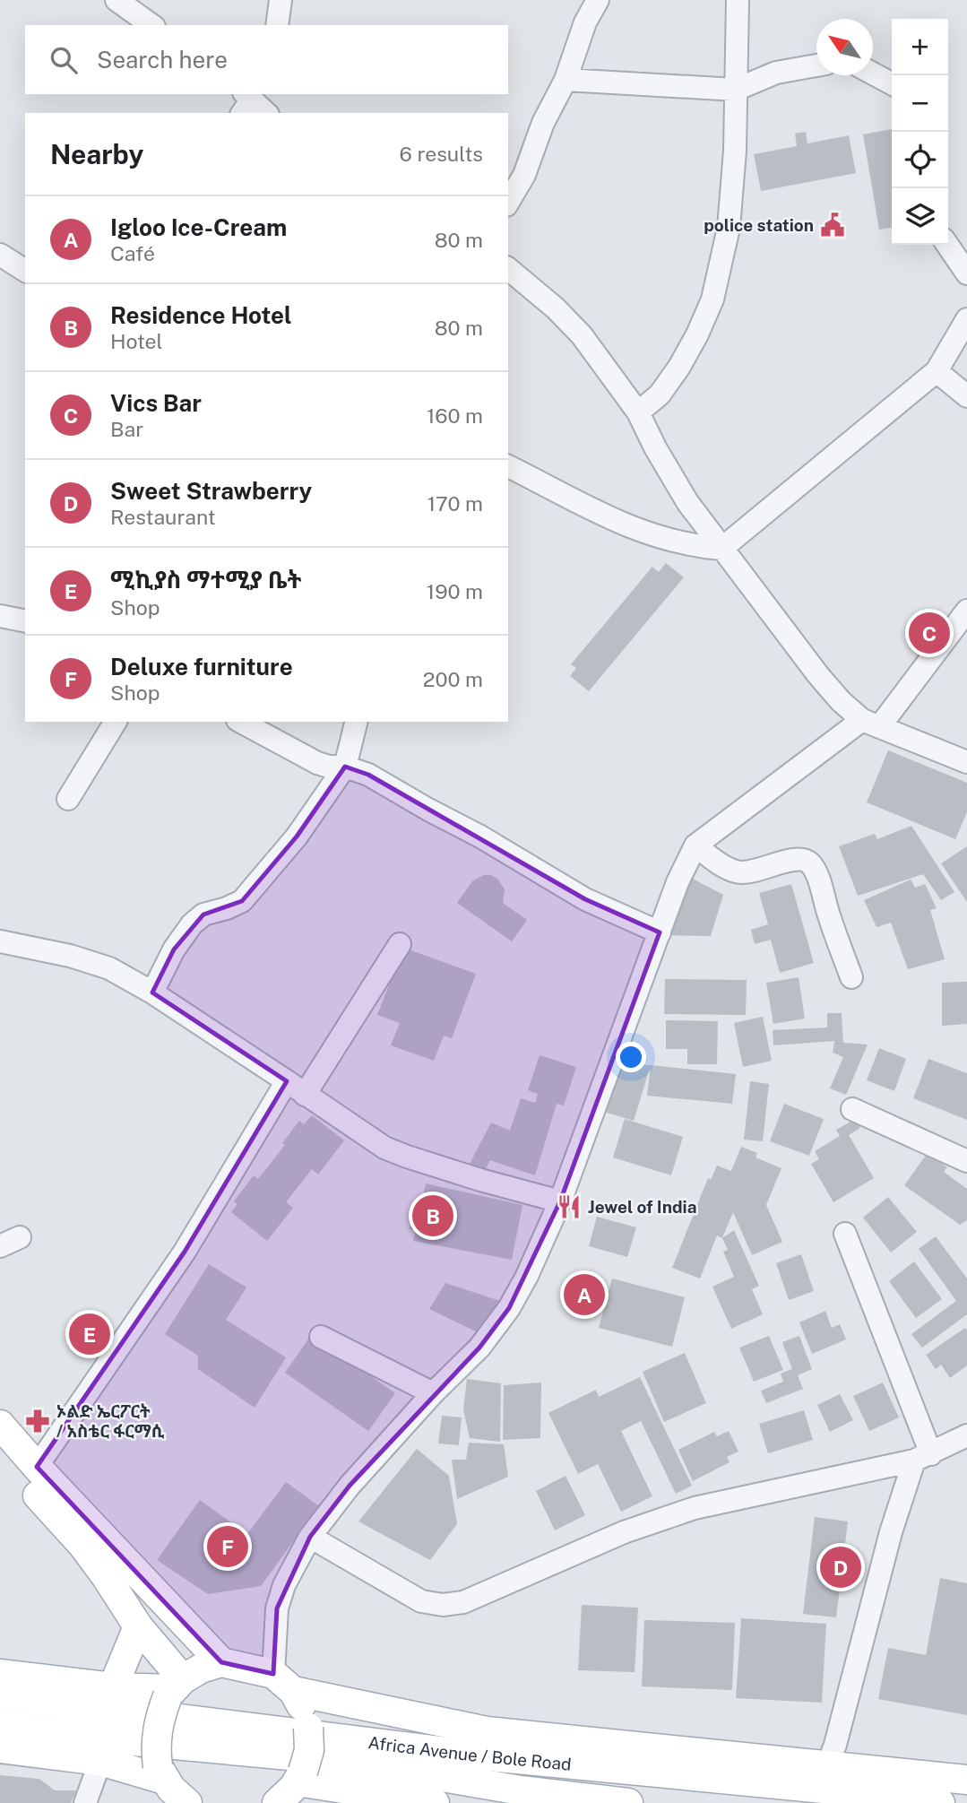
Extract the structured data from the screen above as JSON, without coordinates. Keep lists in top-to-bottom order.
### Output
{
  "streets": {
    "main road": ["Africa Avenue / Bole Road"]
  },
  "places": {
    "public building": ["police station"],
    "restaurant": ["Jewel of India"],
    "pharmacy": ["ኦልድ ኤርፖርት / አስቴር ፋርማሲ"]
  },
  "north": "top left",
  "page": {
    "map_buttons": ["+", "−"],
    "search": "Search here",
    "heading": ["Nearby", "6 results"],
    "list": [
      {
        "mark": "A",
        "name": "Igloo Ice-Cream",
        "note": "Café",
        "value": "80 m"
      },
      {
        "mark": "B",
        "name": "Residence Hotel",
        "note": "Hotel",
        "value": "80 m"
      },
      {
        "mark": "C",
        "name": "Vics Bar",
        "note": "Bar",
        "value": "160 m"
      },
      {
        "mark": "D",
        "name": "Sweet Strawberry",
        "note": "Restaurant",
        "value": "170 m"
      },
      {
        "mark": "E",
        "name": "ሚኪያስ ማተሚያ ቤት",
        "note": "Shop",
        "value": "190 m"
      },
      {
        "mark": "F",
        "name": "Deluxe furniture",
        "note": "Shop",
        "value": "200 m"
      }
    ],
    "pins": [
      "C",
      "B",
      "A",
      "E",
      "F",
      "D"
    ]
  }
}
